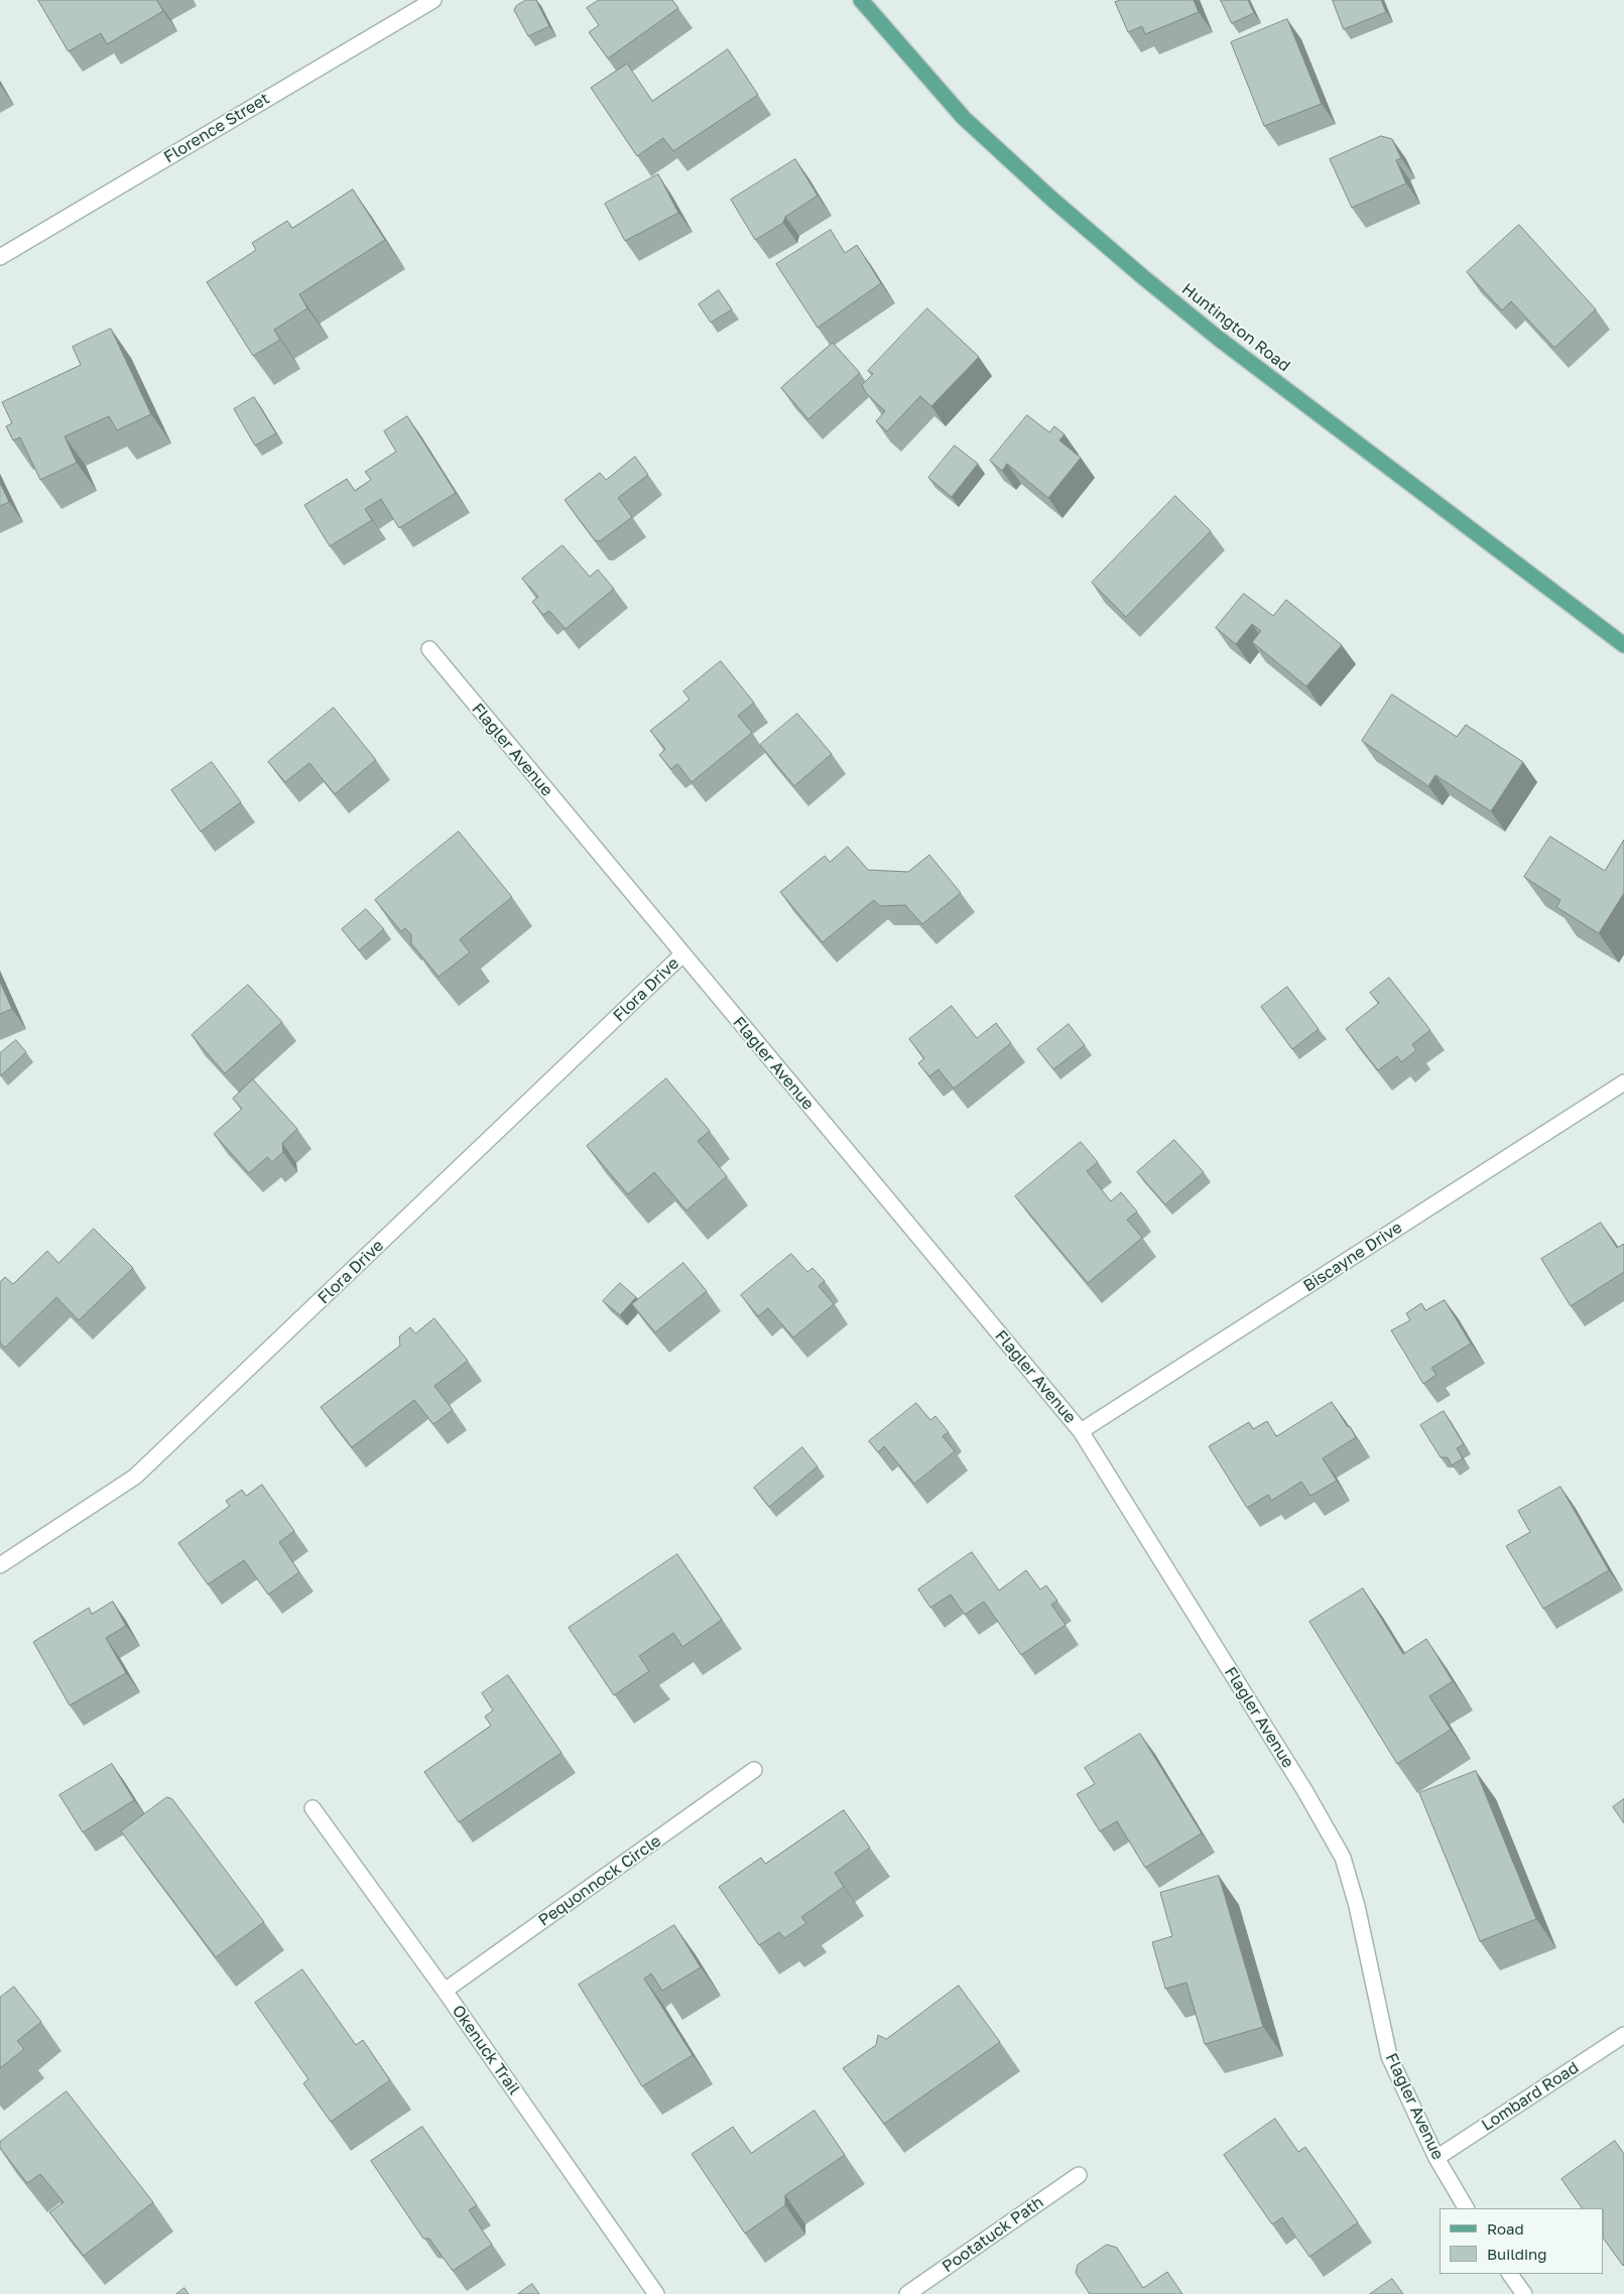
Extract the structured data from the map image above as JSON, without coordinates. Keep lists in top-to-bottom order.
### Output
{
  "streets": {
    "main road": ["Huntington Road"],
    "street": [
      "Florence Street",
      "Flagler Avenue",
      "Flora Drive",
      "Biscayne Drive",
      "Pequonnock Circle",
      "Okenuck Trail",
      "Lombard Road",
      "Pootatuck Path"
    ]
  },
  "crossings": [
    ["Flagler Avenue", "Flora Drive"],
    ["Flagler Avenue", "Biscayne Drive"],
    ["Flagler Avenue", "Lombard Road"],
    ["Pequonnock Circle", "Okenuck Trail"]
  ],
  "legend": ["Road", "Building"]
}
